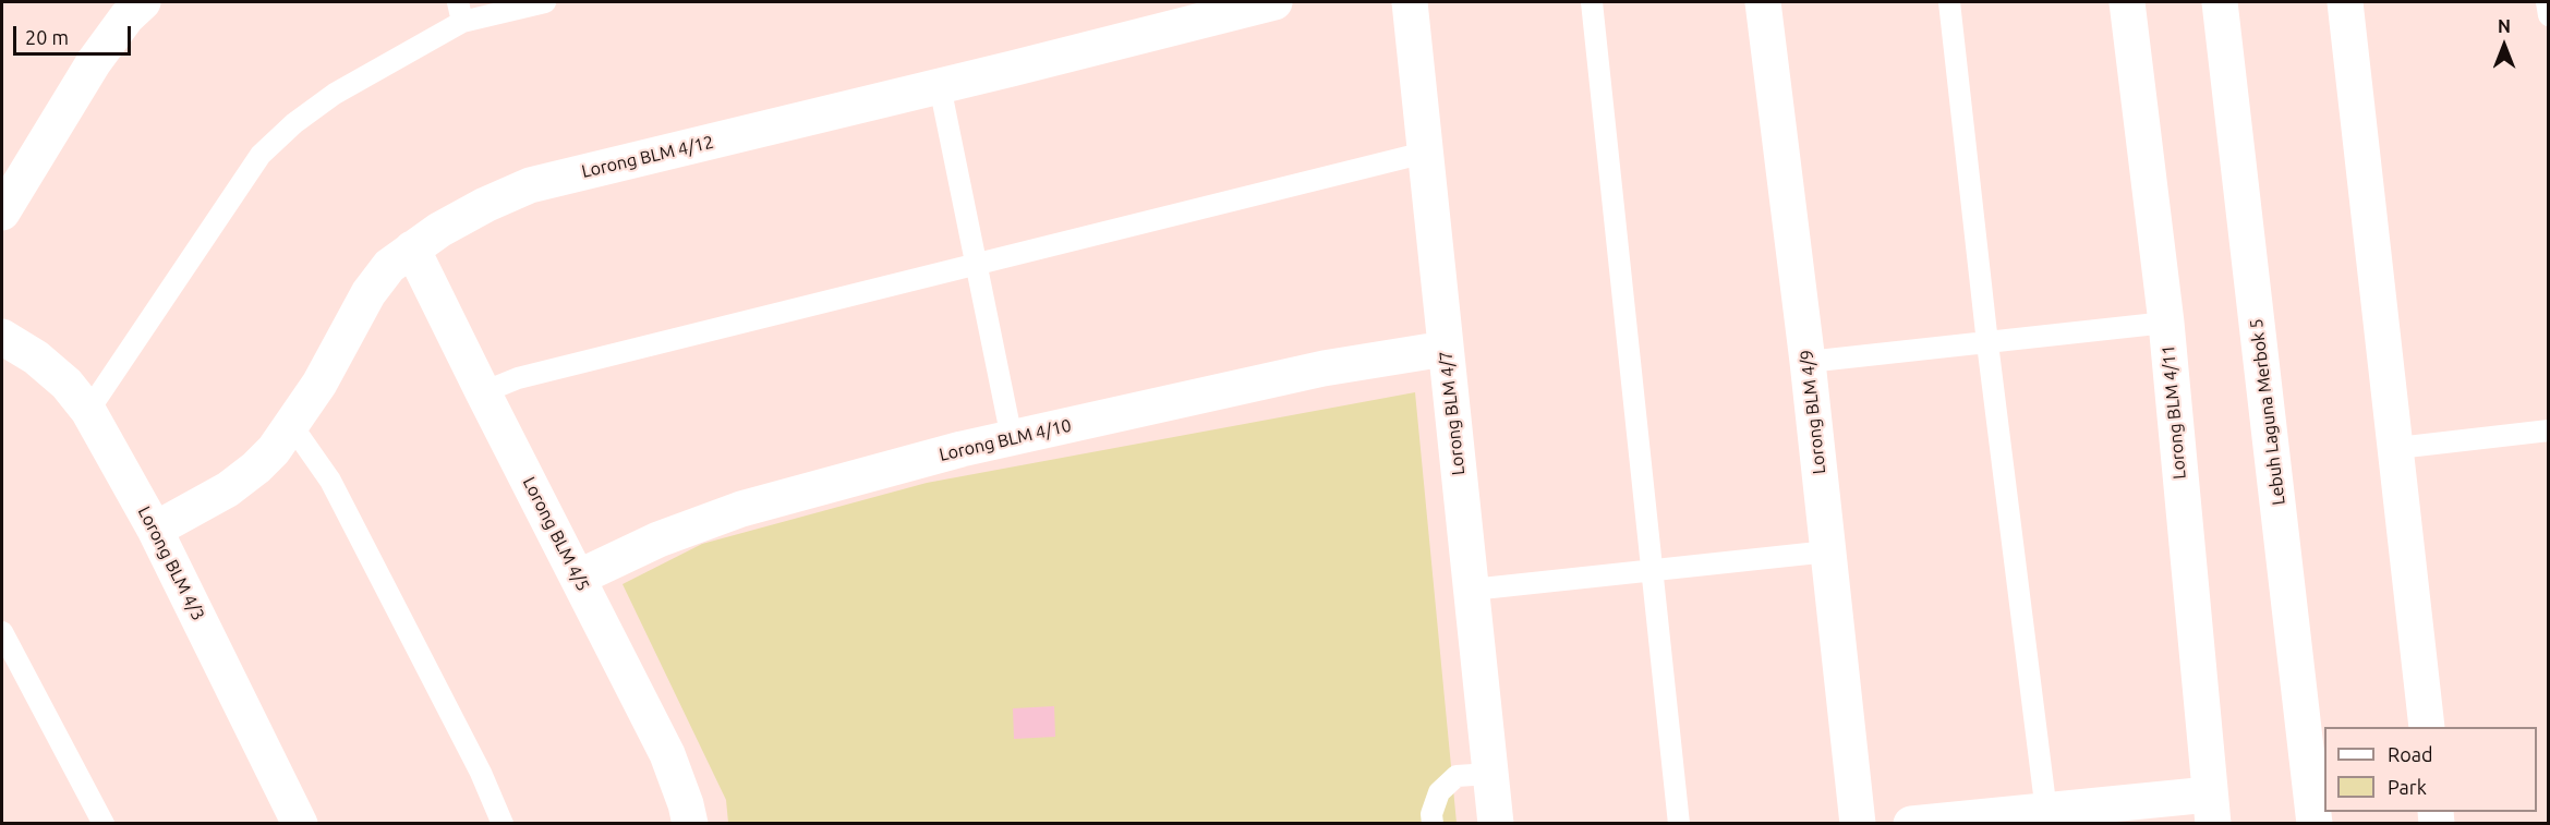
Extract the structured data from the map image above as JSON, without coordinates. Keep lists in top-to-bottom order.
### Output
{
  "streets": {
    "street": [
      "Lorong BLM 4/12",
      "Lorong BLM 4/9",
      "Lorong BLM 4/11",
      "Lebuh Laguna Merbok 5",
      "Lorong BLM 4/7",
      "Lorong BLM 4/10",
      "Lorong BLM 4/5",
      "Lorong BLM 4/3"
    ]
  },
  "crossings": [
    ["Lorong BLM 4/12", "Lorong BLM 4/5"],
    ["Lorong BLM 4/12", "Lorong BLM 4/3"],
    ["Lorong BLM 4/7", "Lorong BLM 4/10"],
    ["Lorong BLM 4/10", "Lorong BLM 4/5"]
  ],
  "legend": ["Road", "Park"],
  "scale_bar": "20 m",
  "north": "top"
}
